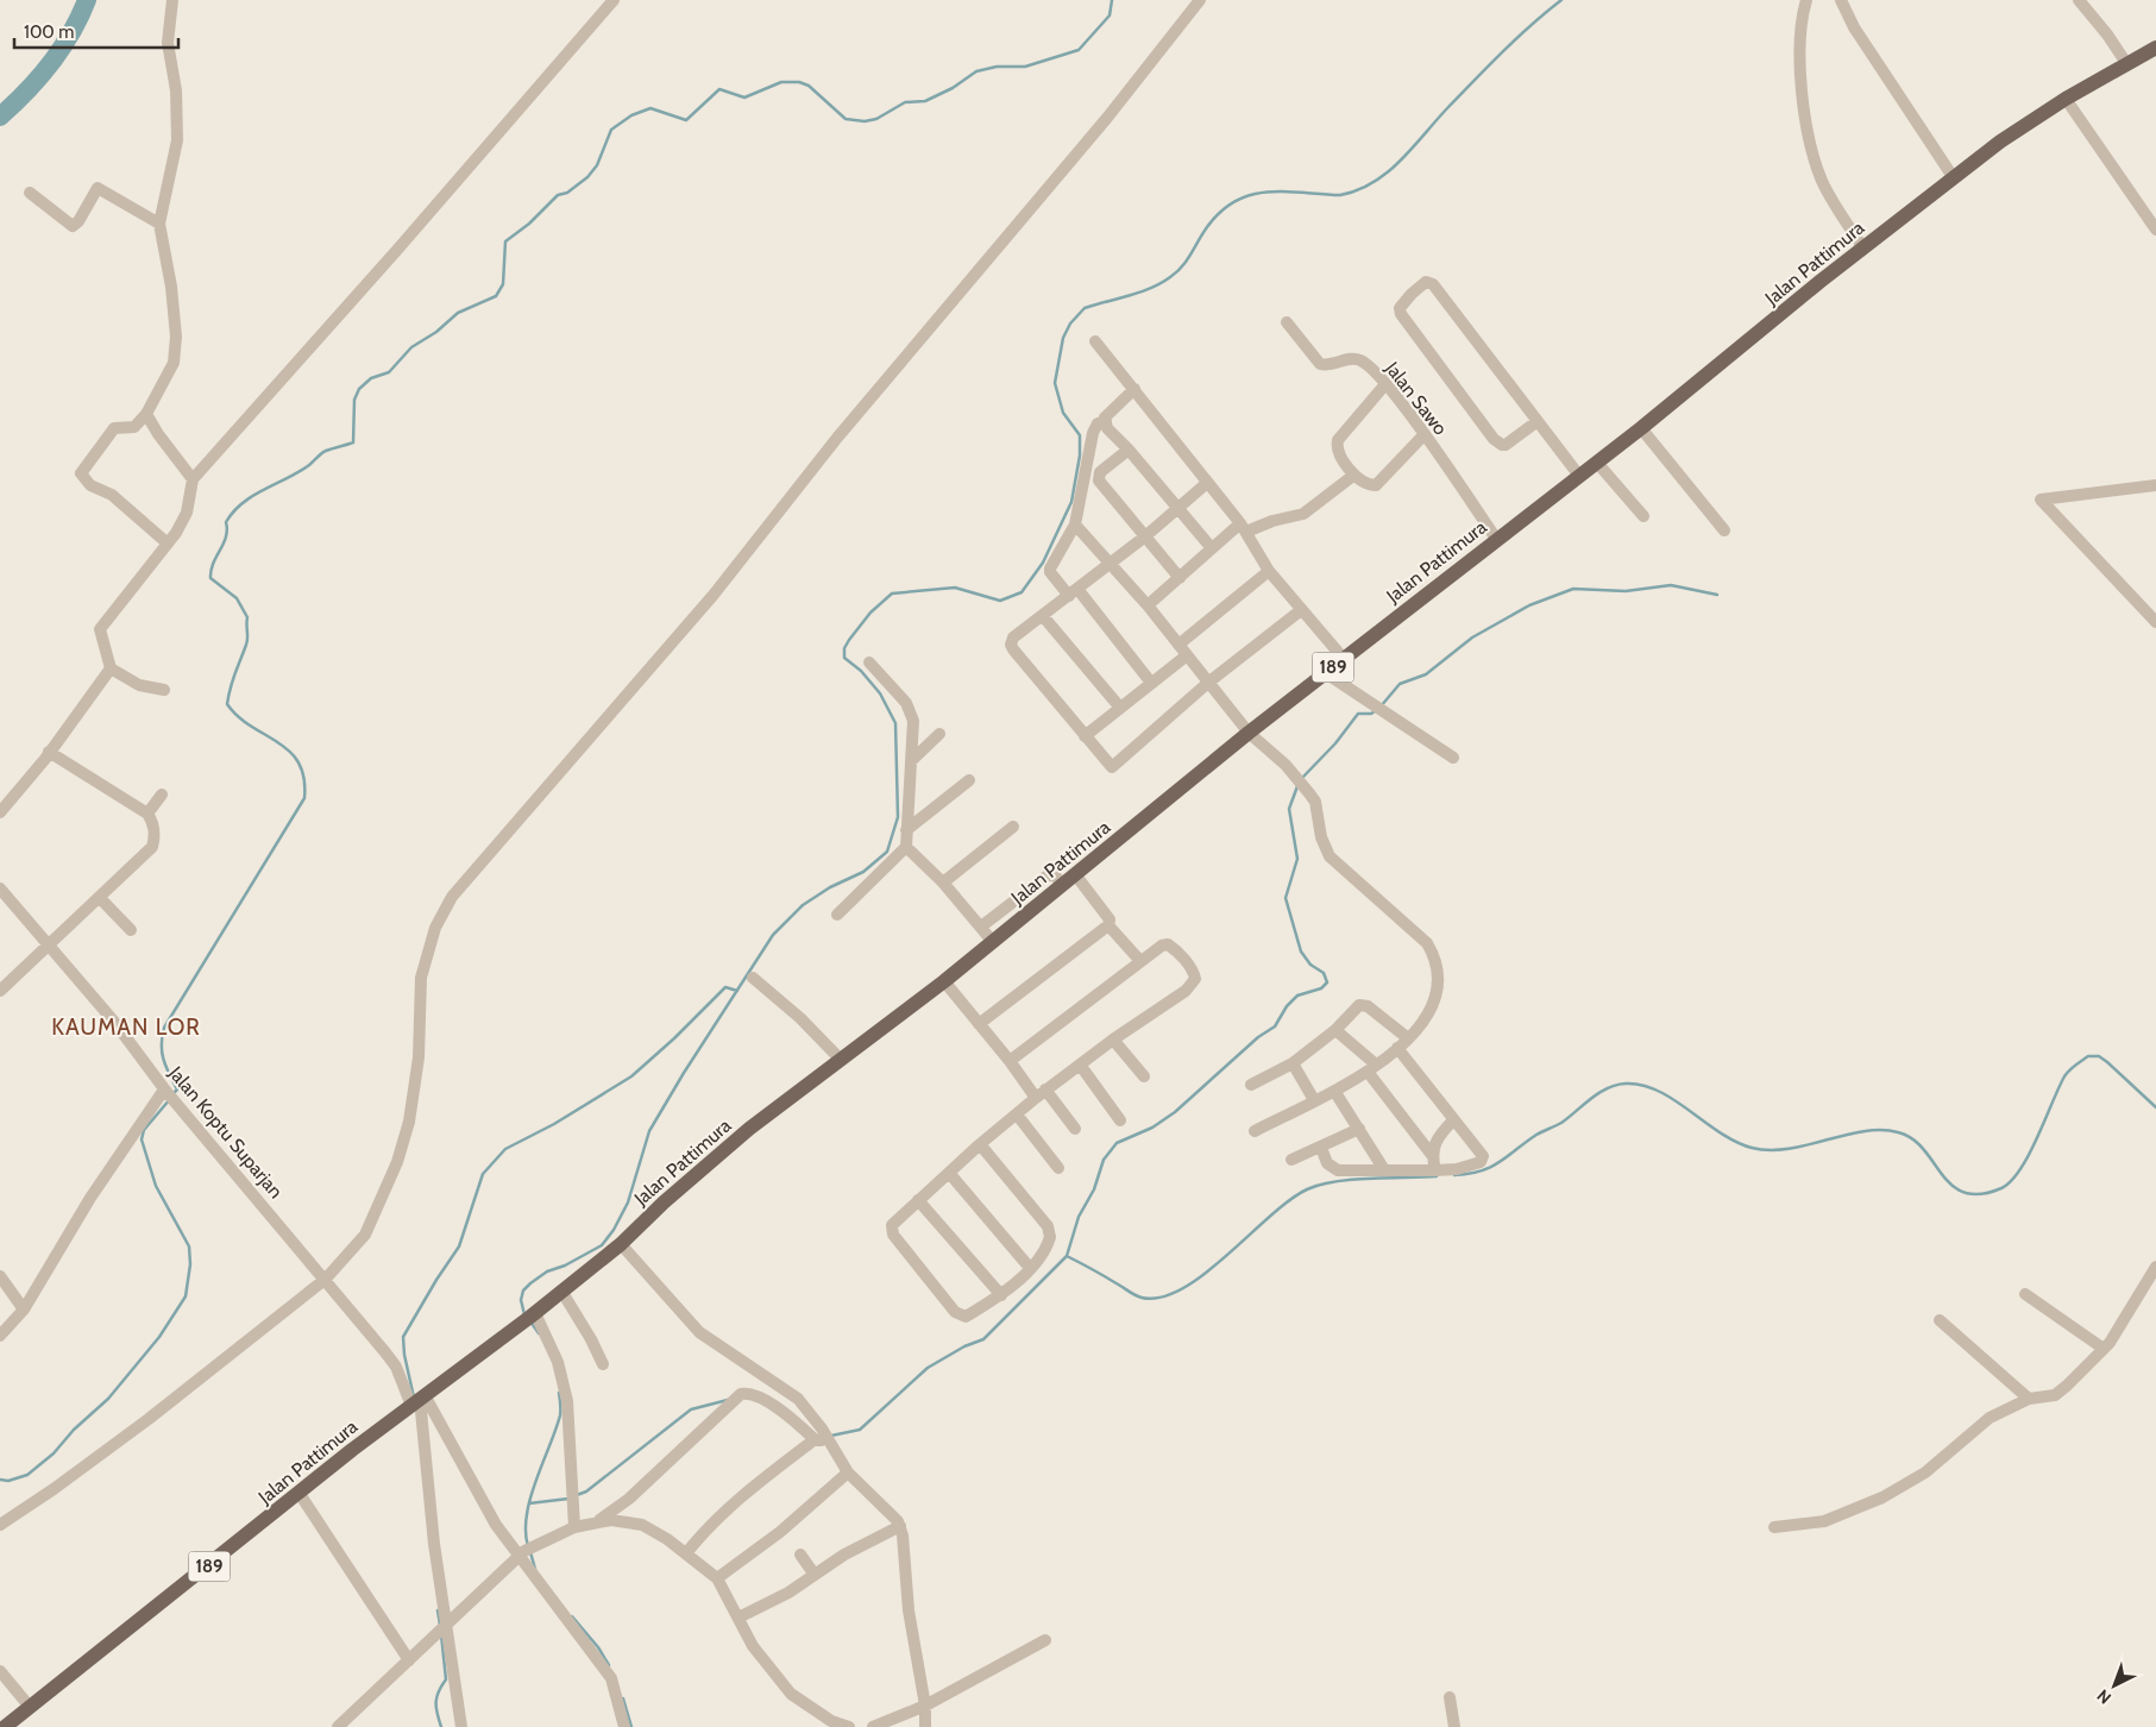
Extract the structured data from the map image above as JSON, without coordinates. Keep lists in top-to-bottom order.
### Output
{
  "streets": {
    "main road": ["Jalan Pattimura", "189"],
    "street": ["Jalan Sawo", "Jalan Koptu Suparjan"]
  },
  "crossings": [
    ["Jalan Pattimura", "Jalan Sawo"],
    ["Jalan Pattimura", "Jalan Koptu Suparjan"]
  ],
  "districts": ["KAUMAN LOR"],
  "scale_bar": "100 m",
  "north": "bottom left"
}
